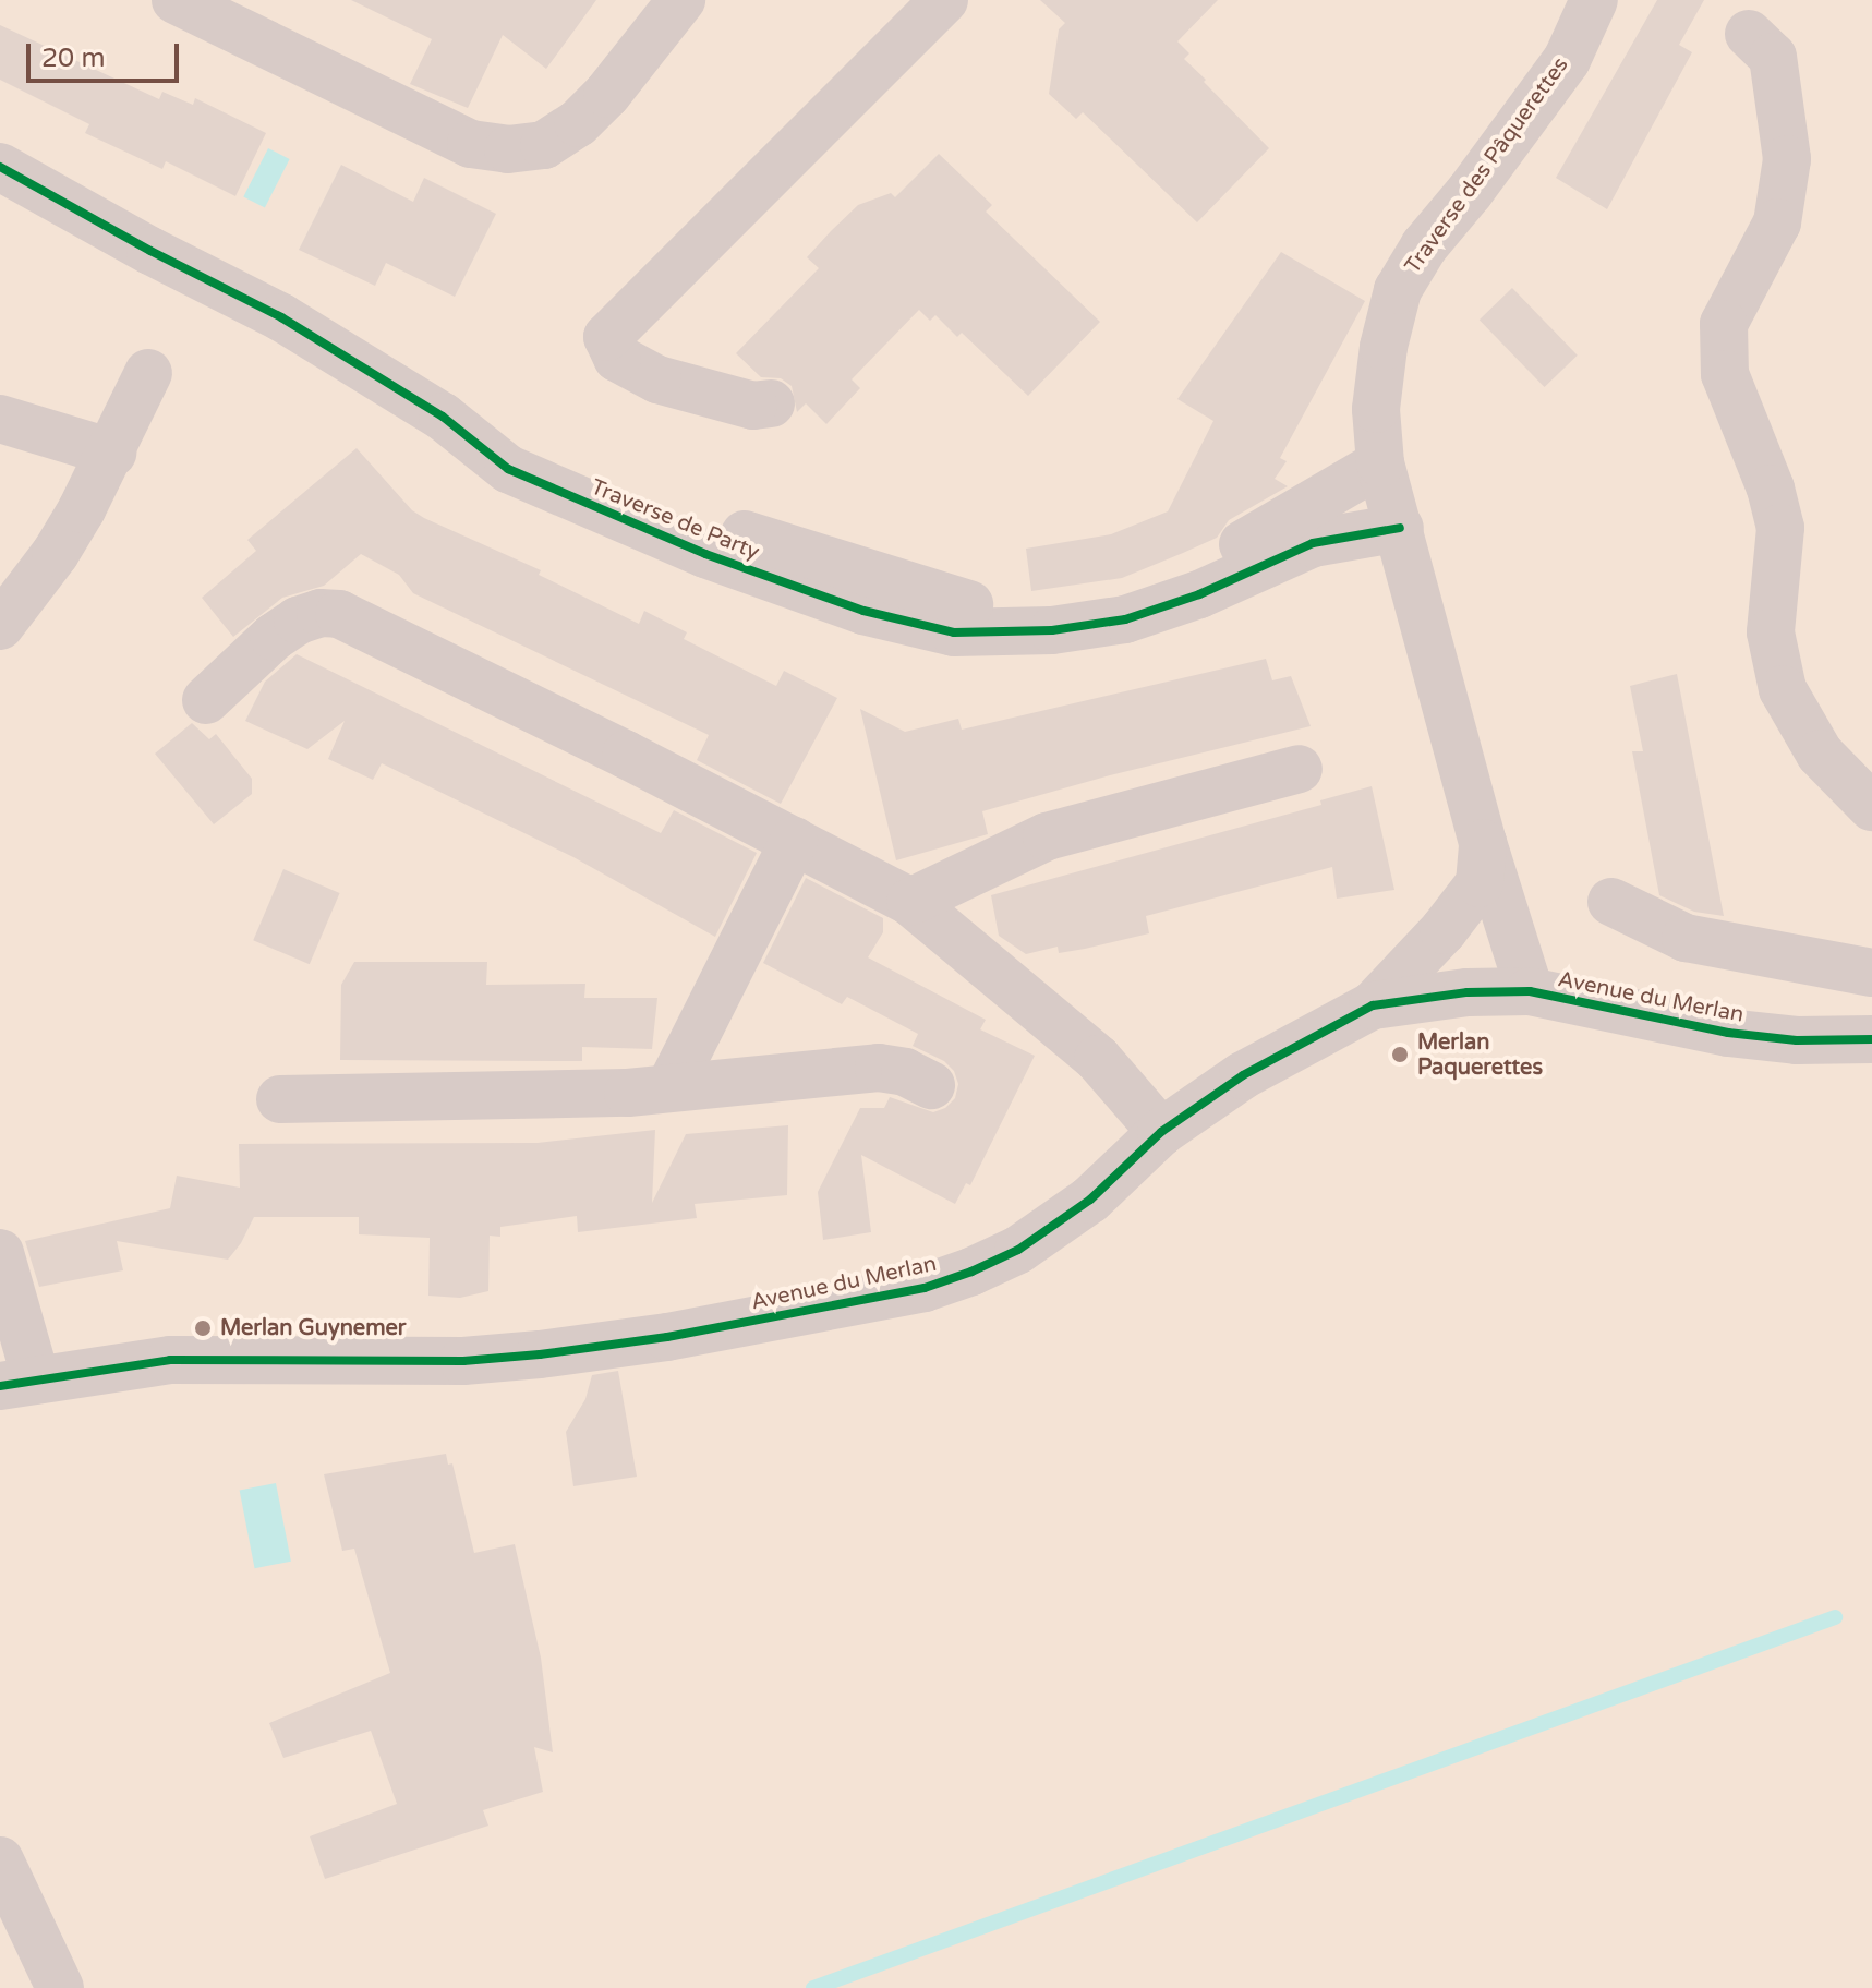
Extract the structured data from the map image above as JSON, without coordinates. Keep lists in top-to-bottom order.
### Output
{
  "streets": {
    "street": ["Traverse des Pâquerettes", "Traverse de Party", "Avenue du Merlan"]
  },
  "crossings": [
    ["Traverse des Pâquerettes", "Traverse de Party"],
    ["Traverse des Pâquerettes", "Avenue du Merlan"]
  ],
  "places": ["Merlan Paquerettes", "Merlan Guynemer"],
  "scale_bar": "20 m"
}
